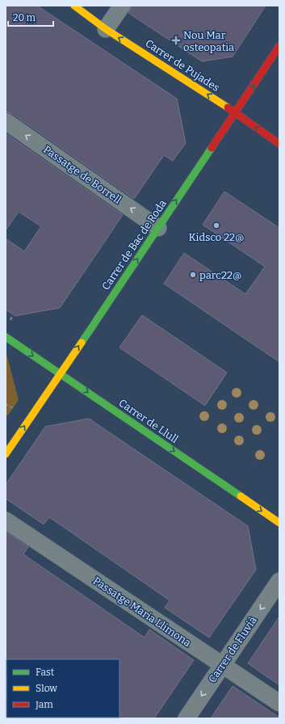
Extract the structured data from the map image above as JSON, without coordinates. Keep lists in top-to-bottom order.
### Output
{
  "streets": {
    "street": [
      "Carrer de Pujades",
      "Passatge de Borrell",
      "Carrer de Bac de Roda",
      "Carrer de Llull",
      "Passatge Maria Llimona",
      "Carrer de Fluvià"
    ]
  },
  "crossings": [
    ["Carrer de Pujades", "Carrer de Bac de Roda"],
    ["Passatge de Borrell", "Carrer de Bac de Roda"],
    ["Carrer de Bac de Roda", "Carrer de Llull"],
    ["Passatge Maria Llimona", "Carrer de Fluvià"]
  ],
  "one_way": [
    "Carrer de Pujades",
    "Passatge de Borrell",
    "Carrer de Bac de Roda",
    "Carrer de Llull",
    "Carrer de Fluvià"
  ],
  "places": {
    "health": ["Nou Mar osteopatia"],
    "other": ["Kidsco 22@", "parc22@"]
  },
  "legend": ["Fast", "Slow", "Jam"],
  "scale_bar": "20 m"
}
